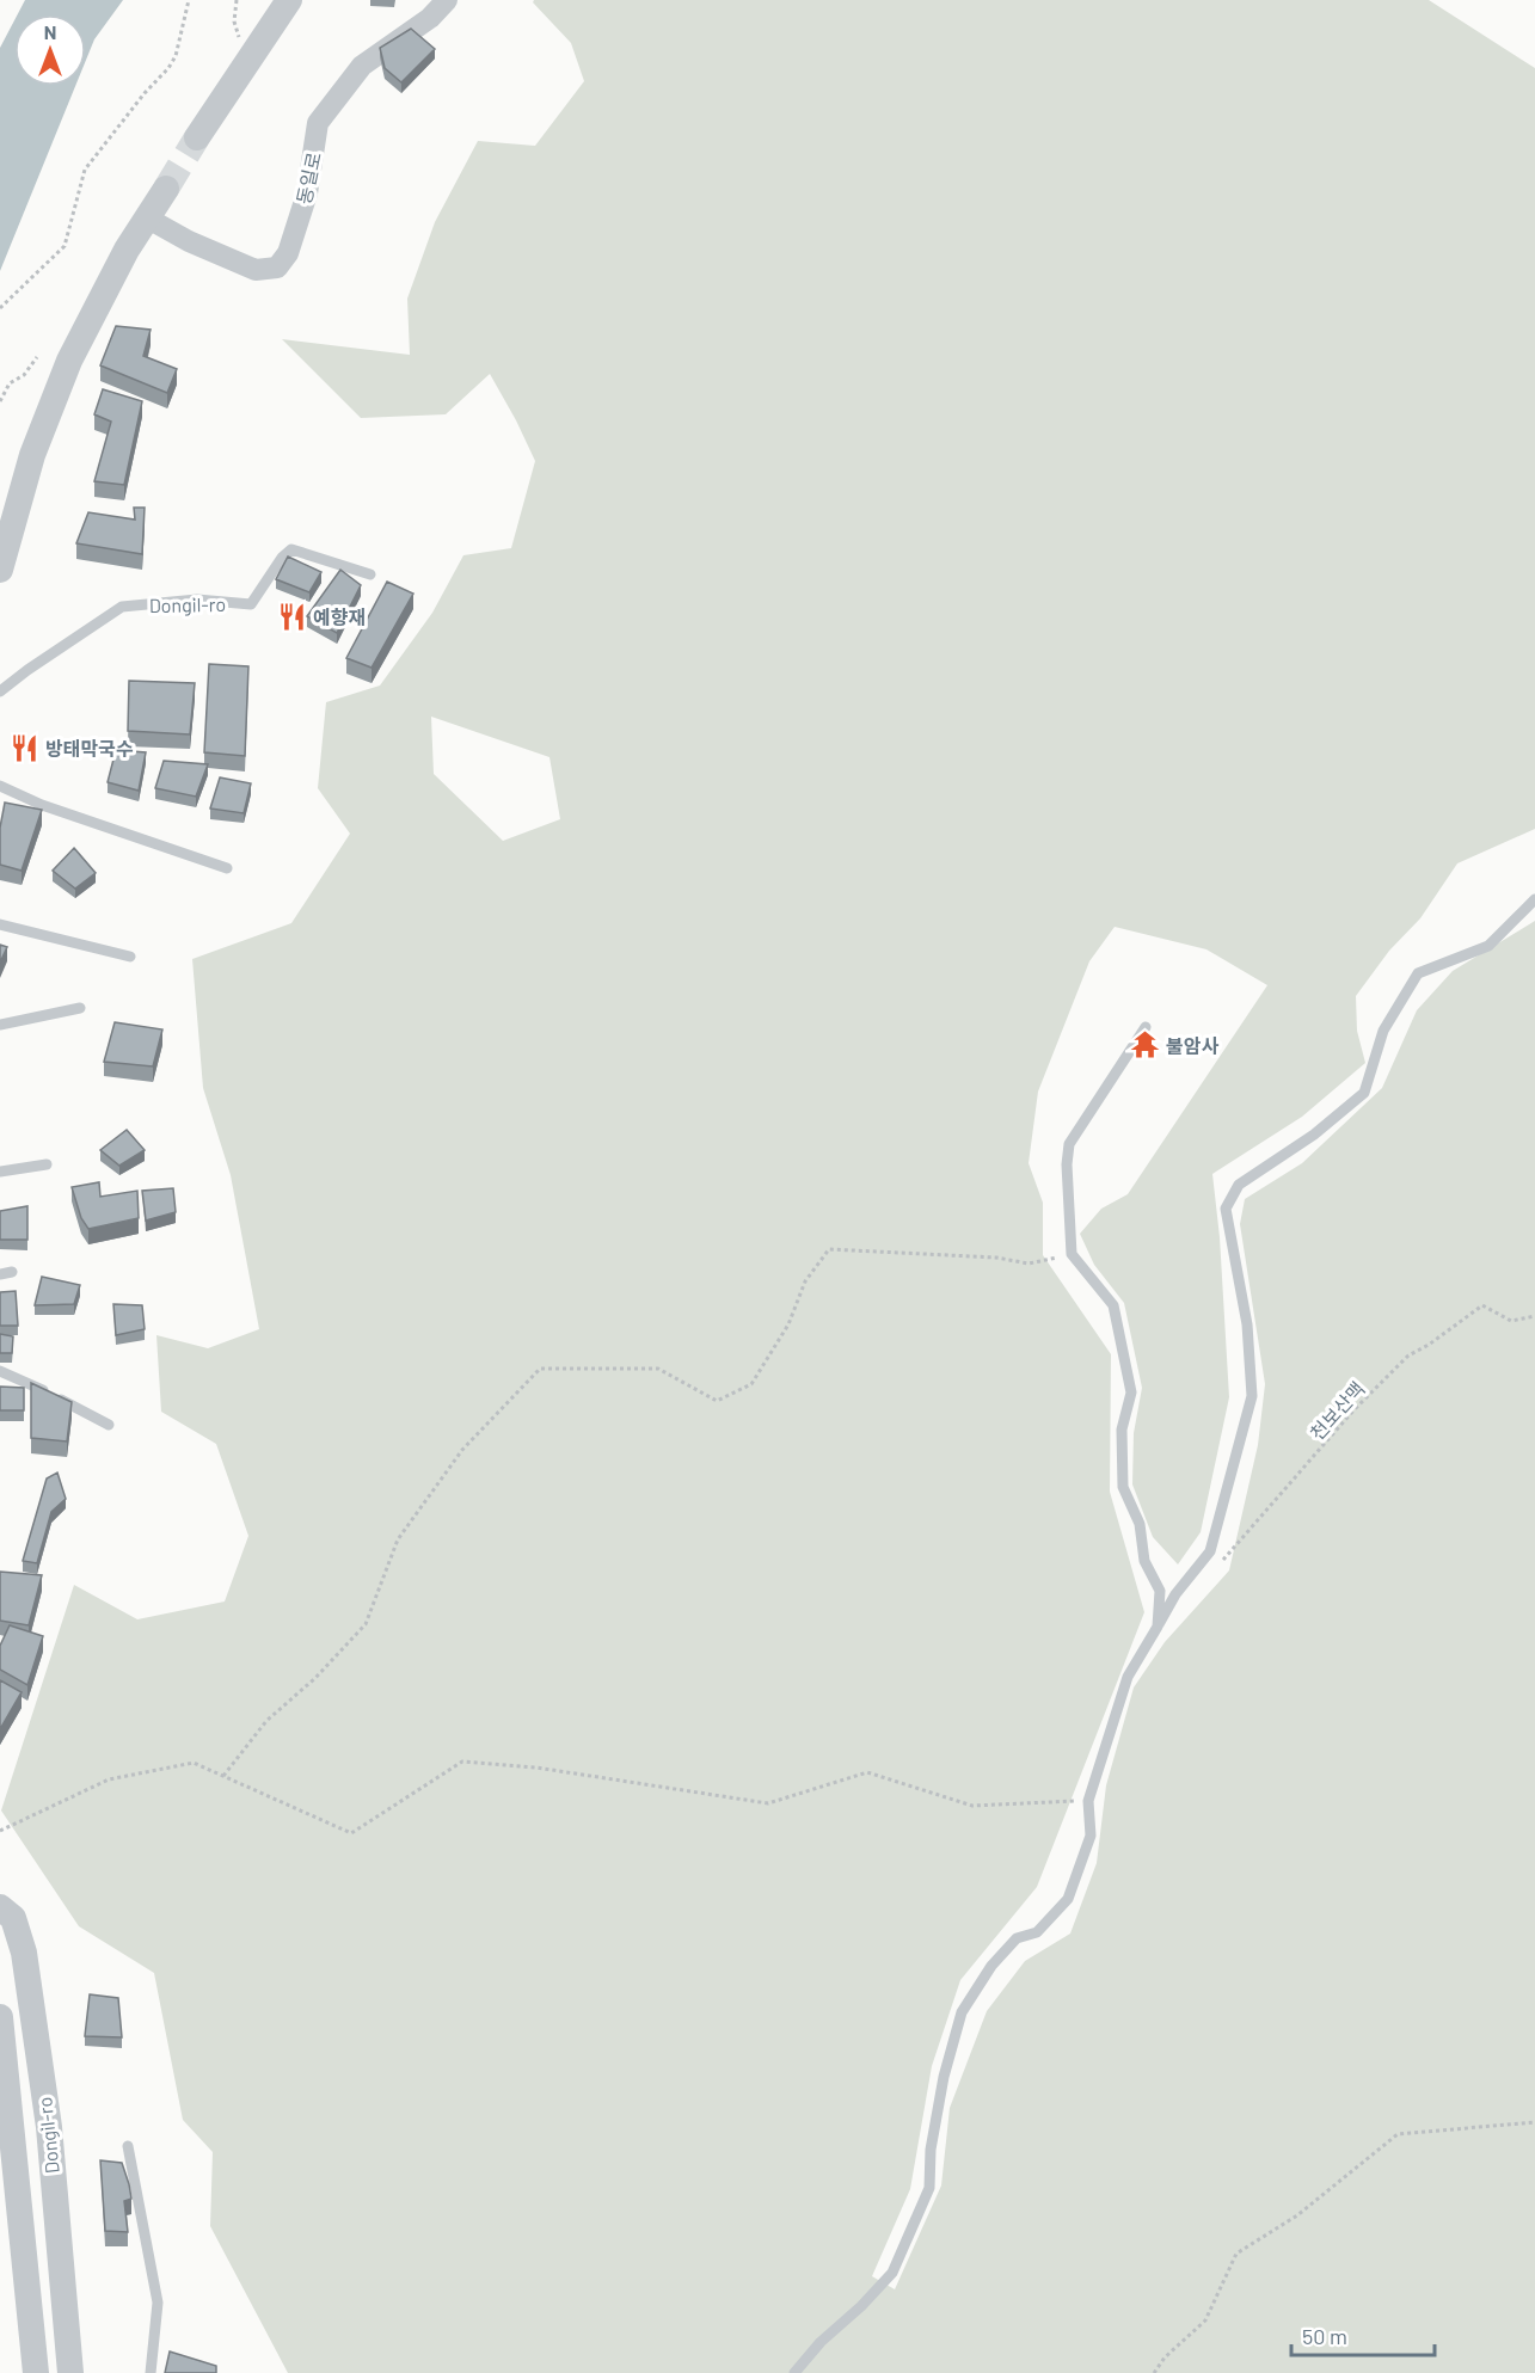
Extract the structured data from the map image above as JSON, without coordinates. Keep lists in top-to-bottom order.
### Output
{
  "streets": {
    "street": ["동일로", "Dongil-ro"],
    "path": ["천보산맥"]
  },
  "places": {
    "restaurant": ["예향재", "방태막국수"],
    "temple": ["불암사"]
  },
  "scale_bar": "50 m",
  "north": "top"
}
